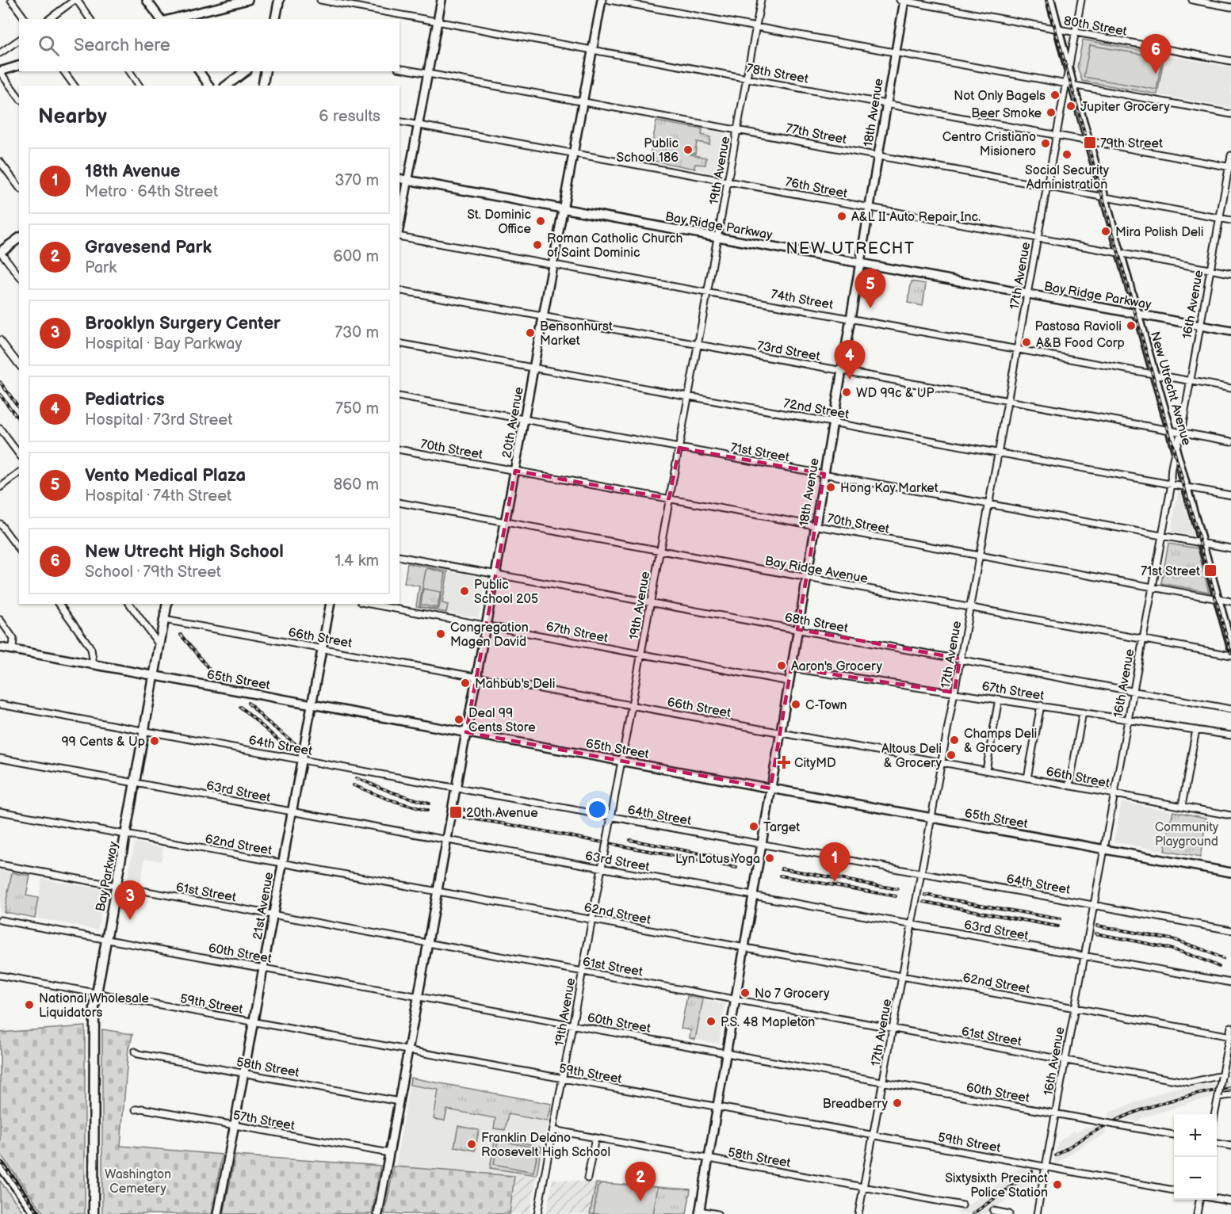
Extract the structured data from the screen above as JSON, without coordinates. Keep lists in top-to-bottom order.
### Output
{
  "streets": {
    "main road": ["Bay Parkway"],
    "street": [
      "80th Street",
      "78th Street",
      "18th Avenue",
      "77th Street",
      "19th Avenue",
      "76th Street",
      "Bay Ridge Parkway",
      "17th Avenue",
      "74th Street",
      "16th Avenue",
      "73rd Street",
      "New Utrecht Avenue",
      "72nd Street",
      "20th Avenue",
      "70th Street",
      "71st Street",
      "Bay Ridge Avenue",
      "68th Street",
      "67th Street",
      "66th Street",
      "65th Street",
      "64th Street",
      "63rd Street",
      "62nd Street",
      "61st Street",
      "21st Avenue",
      "60th Street",
      "59th Street",
      "58th Street",
      "57th Street"
    ]
  },
  "crossings": [
    ["80th Street", "18th Avenue"],
    ["80th Street", "New Utrecht Avenue"],
    ["78th Street", "18th Avenue"],
    ["78th Street", "19th Avenue"],
    ["78th Street", "17th Avenue"],
    ["78th Street", "16th Avenue"],
    ["78th Street", "New Utrecht Avenue"],
    ["78th Street", "20th Avenue"],
    ["18th Avenue", "77th Street"],
    ["18th Avenue", "76th Street"],
    ["18th Avenue", "Bay Ridge Parkway"],
    ["18th Avenue", "74th Street"],
    ["18th Avenue", "73rd Street"],
    ["18th Avenue", "72nd Street"],
    ["18th Avenue", "70th Street"],
    ["18th Avenue", "71st Street"],
    ["18th Avenue", "Bay Ridge Avenue"],
    ["18th Avenue", "68th Street"],
    ["18th Avenue", "67th Street"],
    ["18th Avenue", "66th Street"],
    ["18th Avenue", "65th Street"],
    ["18th Avenue", "64th Street"],
    ["18th Avenue", "63rd Street"],
    ["18th Avenue", "62nd Street"],
    ["18th Avenue", "61st Street"],
    ["18th Avenue", "60th Street"],
    ["18th Avenue", "59th Street"],
    ["18th Avenue", "58th Street"],
    ["77th Street", "19th Avenue"],
    ["77th Street", "17th Avenue"],
    ["77th Street", "16th Avenue"],
    ["77th Street", "New Utrecht Avenue"],
    ["77th Street", "20th Avenue"],
    ["19th Avenue", "76th Street"],
    ["19th Avenue", "Bay Ridge Parkway"],
    ["19th Avenue", "74th Street"],
    ["19th Avenue", "73rd Street"],
    ["19th Avenue", "72nd Street"],
    ["19th Avenue", "70th Street"],
    ["19th Avenue", "71st Street"],
    ["19th Avenue", "Bay Ridge Avenue"],
    ["19th Avenue", "68th Street"],
    ["19th Avenue", "67th Street"],
    ["19th Avenue", "66th Street"],
    ["19th Avenue", "65th Street"],
    ["19th Avenue", "64th Street"],
    ["19th Avenue", "63rd Street"],
    ["19th Avenue", "62nd Street"],
    ["19th Avenue", "61st Street"],
    ["19th Avenue", "60th Street"],
    ["19th Avenue", "59th Street"],
    ["19th Avenue", "58th Street"],
    ["76th Street", "17th Avenue"],
    ["76th Street", "16th Avenue"],
    ["76th Street", "New Utrecht Avenue"],
    ["76th Street", "20th Avenue"],
    ["Bay Ridge Parkway", "17th Avenue"],
    ["Bay Ridge Parkway", "16th Avenue"],
    ["Bay Ridge Parkway", "New Utrecht Avenue"],
    ["Bay Ridge Parkway", "20th Avenue"],
    ["17th Avenue", "74th Street"],
    ["17th Avenue", "73rd Street"],
    ["17th Avenue", "New Utrecht Avenue"],
    ["17th Avenue", "72nd Street"],
    ["17th Avenue", "70th Street"],
    ["17th Avenue", "71st Street"],
    ["17th Avenue", "Bay Ridge Avenue"],
    ["17th Avenue", "68th Street"],
    ["17th Avenue", "67th Street"],
    ["17th Avenue", "66th Street"],
    ["17th Avenue", "65th Street"],
    ["17th Avenue", "64th Street"],
    ["17th Avenue", "63rd Street"],
    ["17th Avenue", "62nd Street"],
    ["17th Avenue", "61st Street"],
    ["17th Avenue", "60th Street"],
    ["17th Avenue", "59th Street"],
    ["17th Avenue", "58th Street"],
    ["74th Street", "16th Avenue"],
    ["74th Street", "New Utrecht Avenue"],
    ["74th Street", "20th Avenue"],
    ["16th Avenue", "73rd Street"],
    ["16th Avenue", "New Utrecht Avenue"],
    ["16th Avenue", "72nd Street"],
    ["16th Avenue", "70th Street"],
    ["16th Avenue", "71st Street"],
    ["16th Avenue", "Bay Ridge Avenue"],
    ["16th Avenue", "68th Street"],
    ["16th Avenue", "67th Street"],
    ["16th Avenue", "66th Street"],
    ["16th Avenue", "65th Street"],
    ["16th Avenue", "64th Street"],
    ["16th Avenue", "63rd Street"],
    ["16th Avenue", "62nd Street"],
    ["16th Avenue", "61st Street"],
    ["16th Avenue", "60th Street"],
    ["16th Avenue", "59th Street"],
    ["73rd Street", "New Utrecht Avenue"],
    ["73rd Street", "20th Avenue"],
    ["New Utrecht Avenue", "72nd Street"],
    ["New Utrecht Avenue", "70th Street"],
    ["New Utrecht Avenue", "71st Street"],
    ["72nd Street", "20th Avenue"],
    ["20th Avenue", "70th Street"],
    ["20th Avenue", "71st Street"],
    ["20th Avenue", "Bay Ridge Avenue"],
    ["20th Avenue", "68th Street"],
    ["20th Avenue", "67th Street"],
    ["20th Avenue", "66th Street"],
    ["20th Avenue", "65th Street"],
    ["20th Avenue", "64th Street"],
    ["20th Avenue", "63rd Street"],
    ["20th Avenue", "62nd Street"],
    ["20th Avenue", "61st Street"],
    ["20th Avenue", "60th Street"],
    ["20th Avenue", "59th Street"],
    ["20th Avenue", "58th Street"],
    ["20th Avenue", "57th Street"],
    ["66th Street", "Bay Parkway"],
    ["66th Street", "21st Avenue"],
    ["65th Street", "Bay Parkway"],
    ["65th Street", "21st Avenue"],
    ["64th Street", "Bay Parkway"],
    ["64th Street", "21st Avenue"],
    ["63rd Street", "Bay Parkway"],
    ["63rd Street", "21st Avenue"],
    ["62nd Street", "Bay Parkway"],
    ["62nd Street", "21st Avenue"],
    ["Bay Parkway", "61st Street"],
    ["Bay Parkway", "60th Street"],
    ["Bay Parkway", "59th Street"],
    ["61st Street", "21st Avenue"],
    ["21st Avenue", "60th Street"],
    ["21st Avenue", "59th Street"],
    ["21st Avenue", "58th Street"],
    ["21st Avenue", "57th Street"]
  ],
  "districts": ["NEW UTRECHT"],
  "parks": ["Community Playground", "Washington Cemetery"],
  "places": {
    "other": [
      "Not Only Bagels",
      "Jupiter Grocery",
      "Beer Smoke",
      "Centro Cristiano Misionero",
      "Public School 186",
      "Social Security Administration",
      "A&L II Auto Repair Inc.",
      "St. Dominic Office",
      "Mira Polish Deli",
      "Roman Catholic Church of Saint Dominic",
      "Pastosa Ravioli",
      "Bensonhurst Market",
      "A&B Food Corp",
      "WD 99c & UP",
      "Hong Kay Market",
      "Public School 205",
      "Congregation Magen David",
      "Aaron's Grocery",
      "Mahbub's Deli",
      "C-Town",
      "Deal 99 Cents Store",
      "Champs Deli & Grocery",
      "99 Cents & Up",
      "Altous Deli & Grocery",
      "Target",
      "Lyn Lotus Yoga",
      "No 7 Grocery",
      "National Wholesale Liquidators",
      "P.S. 48 Mapleton",
      "Breadberry",
      "Franklin Delano Roosevelt High School",
      "Sixtysixth Precinct Police Station"
    ],
    "transit": ["79th Street", "71st Street", "20th Avenue"],
    "health": ["CityMD"]
  },
  "page": {
    "search": "Search here",
    "pins": [
      "6",
      "5",
      "4",
      "1",
      "3",
      "2"
    ],
    "heading": ["Nearby", "6 results"],
    "list": [
      {
        "mark": "1",
        "name": "18th Avenue",
        "note": "Metro · 64th Street",
        "value": "370 m"
      },
      {
        "mark": "2",
        "name": "Gravesend Park",
        "note": "Park",
        "value": "600 m"
      },
      {
        "mark": "3",
        "name": "Brooklyn Surgery Center",
        "note": "Hospital · Bay Parkway",
        "value": "730 m"
      },
      {
        "mark": "4",
        "name": "Pediatrics",
        "note": "Hospital · 73rd Street",
        "value": "750 m"
      },
      {
        "mark": "5",
        "name": "Vento Medical Plaza",
        "note": "Hospital · 74th Street",
        "value": "860 m"
      },
      {
        "mark": "6",
        "name": "New Utrecht High School",
        "note": "School · 79th Street",
        "value": "1.4 km"
      }
    ],
    "map_buttons": ["+", "−"]
  }
}
